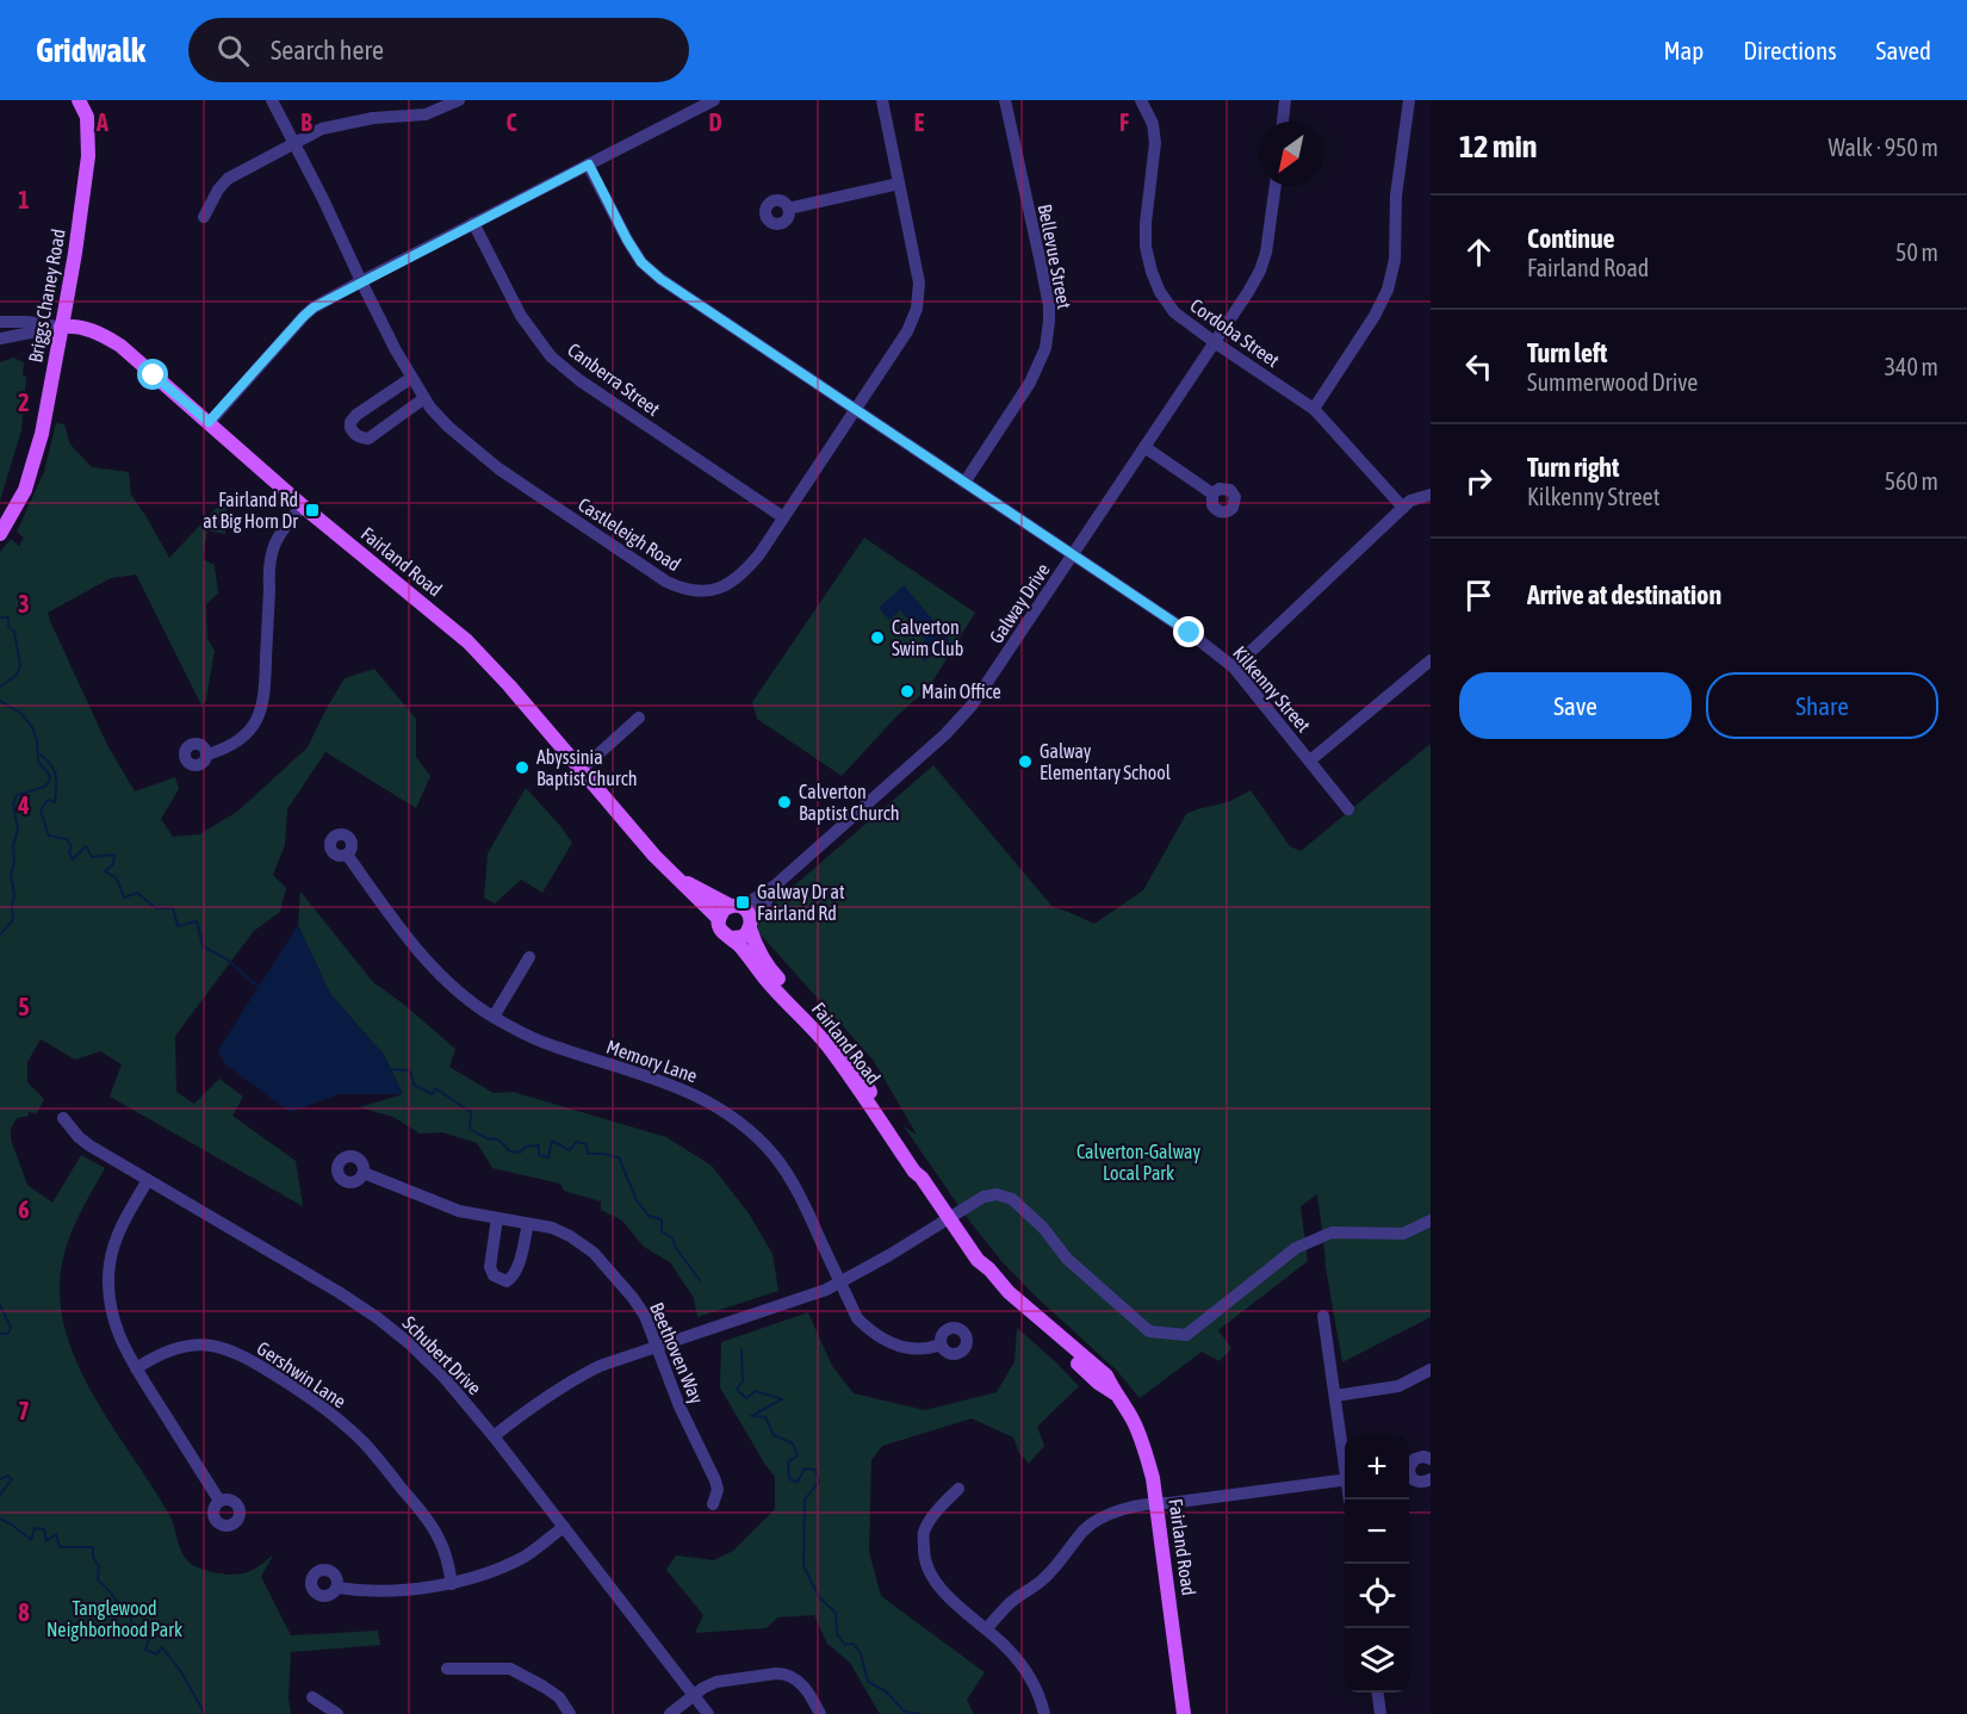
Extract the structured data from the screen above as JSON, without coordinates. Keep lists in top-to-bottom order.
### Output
{
  "streets": {
    "main road": ["Briggs Chaney Road", "Fairland Road"],
    "street": [
      "Bellevue Street",
      "Cordoba Street",
      "Canberra Street",
      "Castleleigh Road",
      "Galway Drive",
      "Kilkenny Street",
      "Memory Lane",
      "Beethoven Way",
      "Schubert Drive",
      "Gershwin Lane"
    ]
  },
  "crossings": [
    ["Bellevue Street", "Kilkenny Street"],
    ["Briggs Chaney Road", "Fairland Road"],
    ["Cordoba Street", "Galway Drive"],
    ["Canberra Street", "Castleleigh Road"],
    ["Castleleigh Road", "Kilkenny Street"],
    ["Fairland Road", "Galway Drive"],
    ["Galway Drive", "Kilkenny Street"]
  ],
  "parks": ["Calverton-Galway Local Park", "Tanglewood Neighborhood Park"],
  "places": {
    "transit": ["Fairland Rd at Big Horn Dr", "Galway Dr at Fairland Rd"],
    "other": [
      "Calverton Swim Club",
      "Main Office",
      "Galway Elementary School",
      "Abyssinia Baptist Church",
      "Calverton Baptist Church"
    ]
  },
  "north": "bottom left",
  "page": {
    "header": "Gridwalk",
    "search": "Search here",
    "nav": ["Map", "Directions", "Saved"],
    "heading": ["12 min", "Walk · 950 m"],
    "list": [
      ["Continue", "Fairland Road", "50 m"],
      ["Turn left", "Summerwood Drive", "340 m"],
      ["Turn right", "Kilkenny Street", "560 m"],
      "Arrive at destination"
    ],
    "buttons": ["Save", "Share"],
    "map_buttons": ["+", "−"]
  },
  "grid": {
    "columns": [
      "A",
      "B",
      "C",
      "D",
      "E",
      "F"
    ],
    "rows": [
      "1",
      "2",
      "3",
      "4",
      "5",
      "6",
      "7",
      "8"
    ]
  }
}
